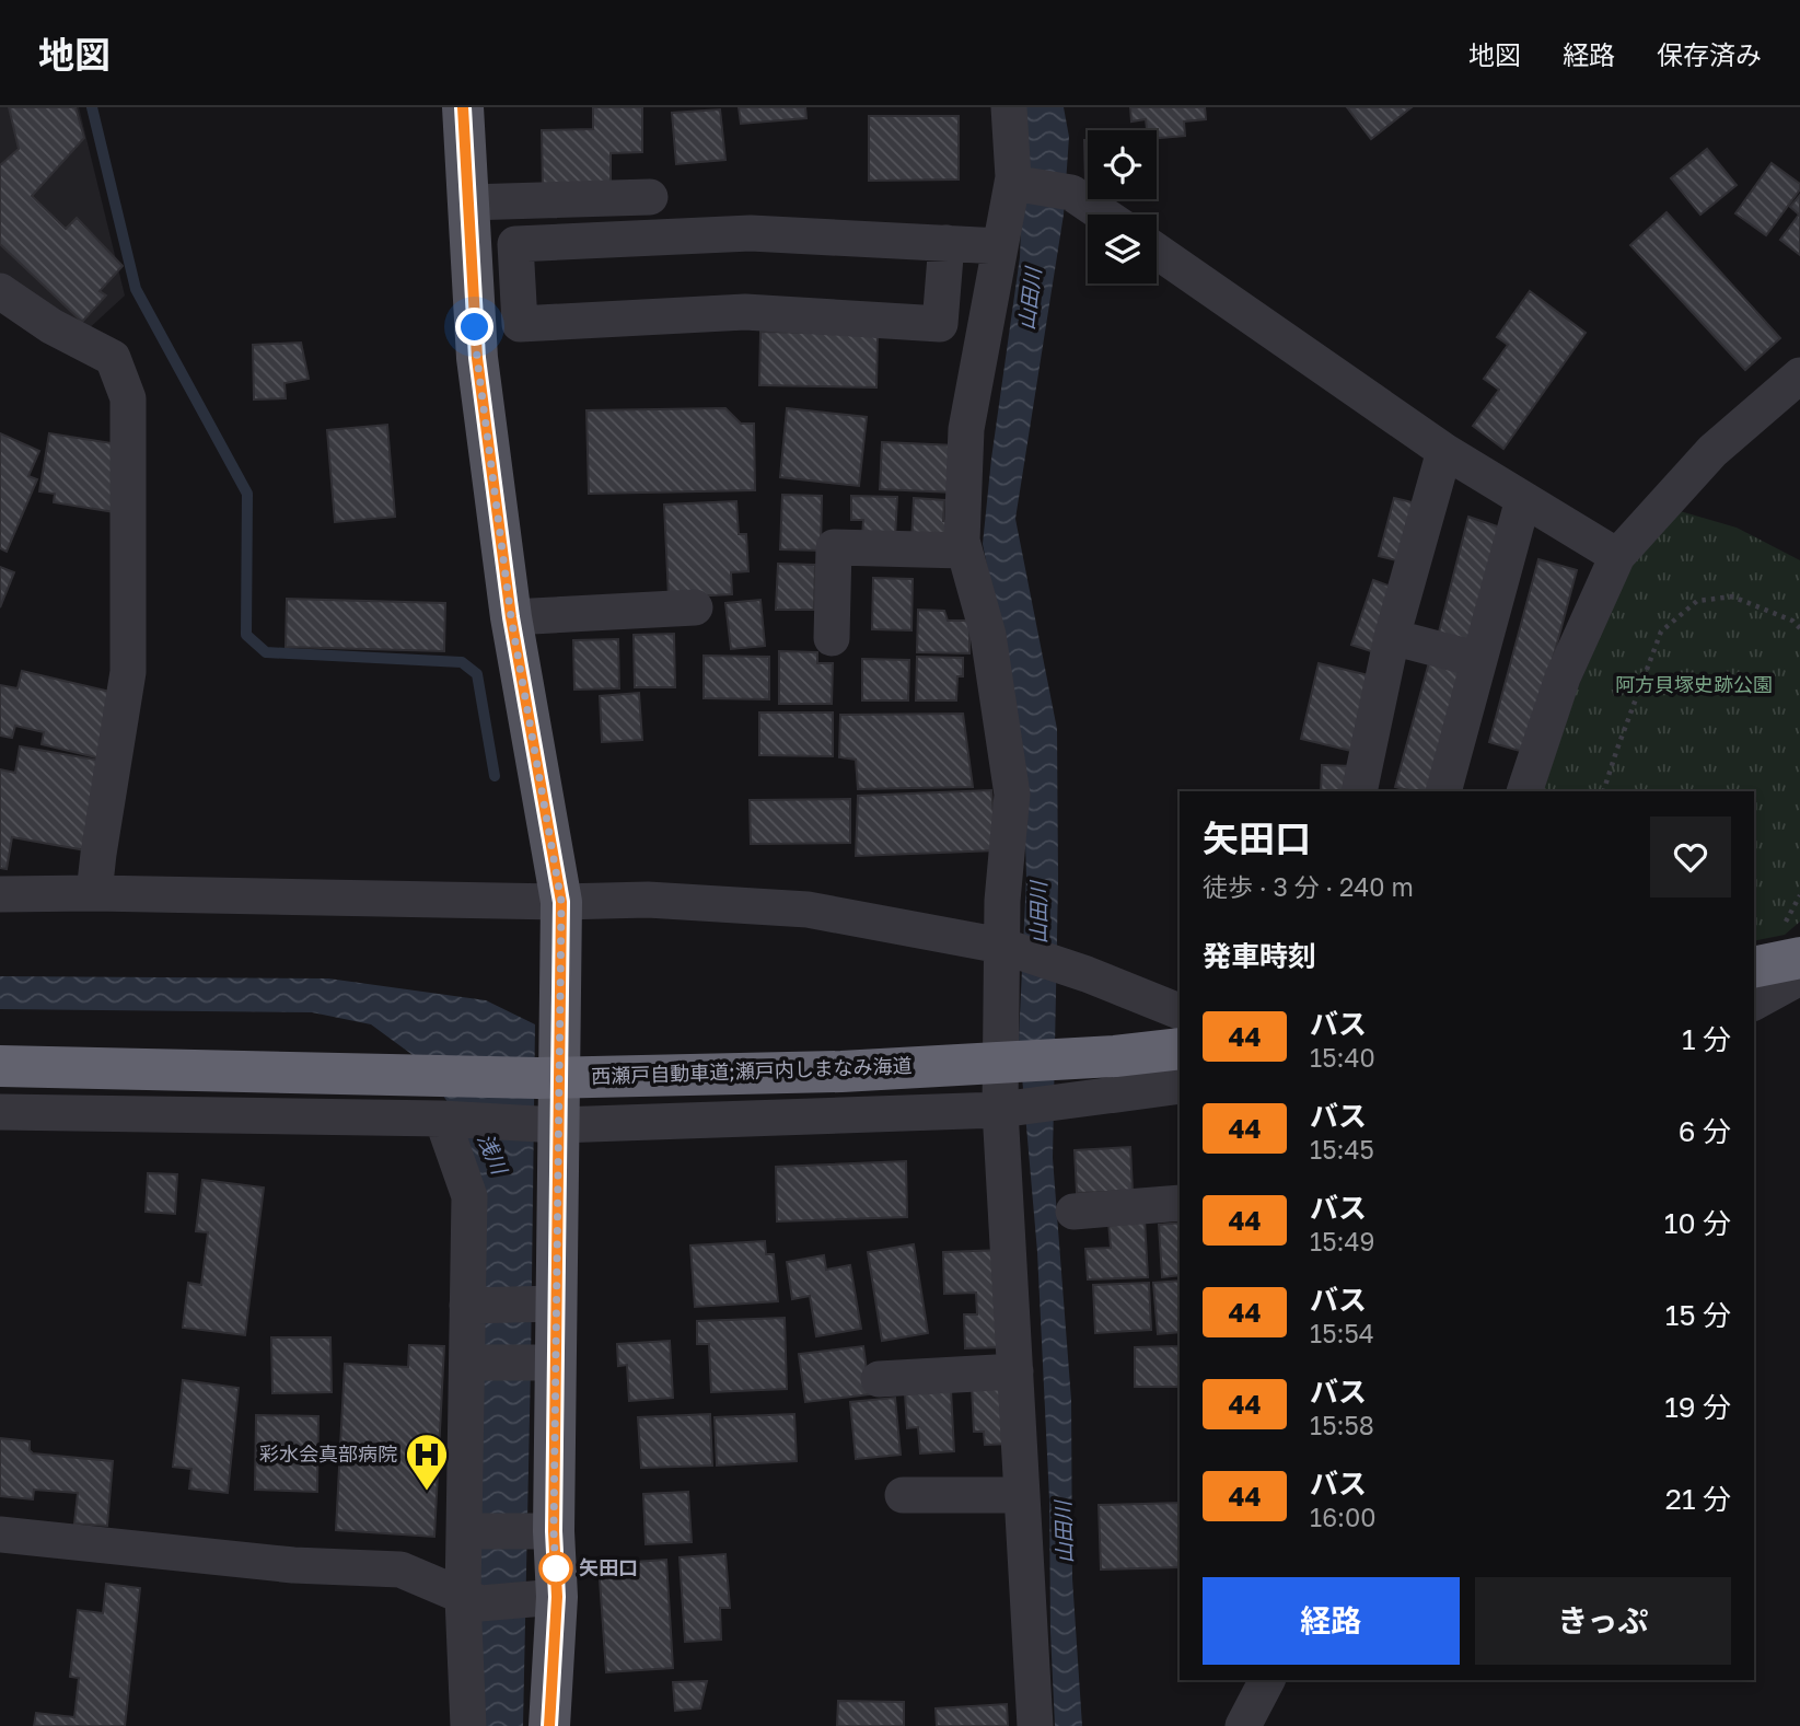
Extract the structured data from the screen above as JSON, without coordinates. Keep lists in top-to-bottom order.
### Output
{
  "streets": {
    "highway": ["西瀬戸自動車道;瀬戸内しまなみ海道"]
  },
  "water": ["山田川", "浅川"],
  "parks": ["阿方貝塚史跡公園"],
  "places": {
    "hospital": ["彩水会真部病院"],
    "other": ["矢田口"]
  },
  "lines": ["bus line 44"],
  "page": {
    "header": "地図",
    "nav": ["地図", "経路", "保存済み"],
    "heading": [
      ["矢田口", "徒歩 · 3 分 · 240 m"],
      "発車時刻"
    ],
    "list": [
      {
        "mark": "44",
        "name": "バス",
        "note": "15:40",
        "value": "1 分"
      },
      {
        "mark": "44",
        "name": "バス",
        "note": "15:45",
        "value": "6 分"
      },
      {
        "mark": "44",
        "name": "バス",
        "note": "15:49",
        "value": "10 分"
      },
      {
        "mark": "44",
        "name": "バス",
        "note": "15:54",
        "value": "15 分"
      },
      {
        "mark": "44",
        "name": "バス",
        "note": "15:58",
        "value": "19 分"
      },
      {
        "mark": "44",
        "name": "バス",
        "note": "16:00",
        "value": "21 分"
      }
    ],
    "buttons": ["経路", "きっぷ"]
  }
}
